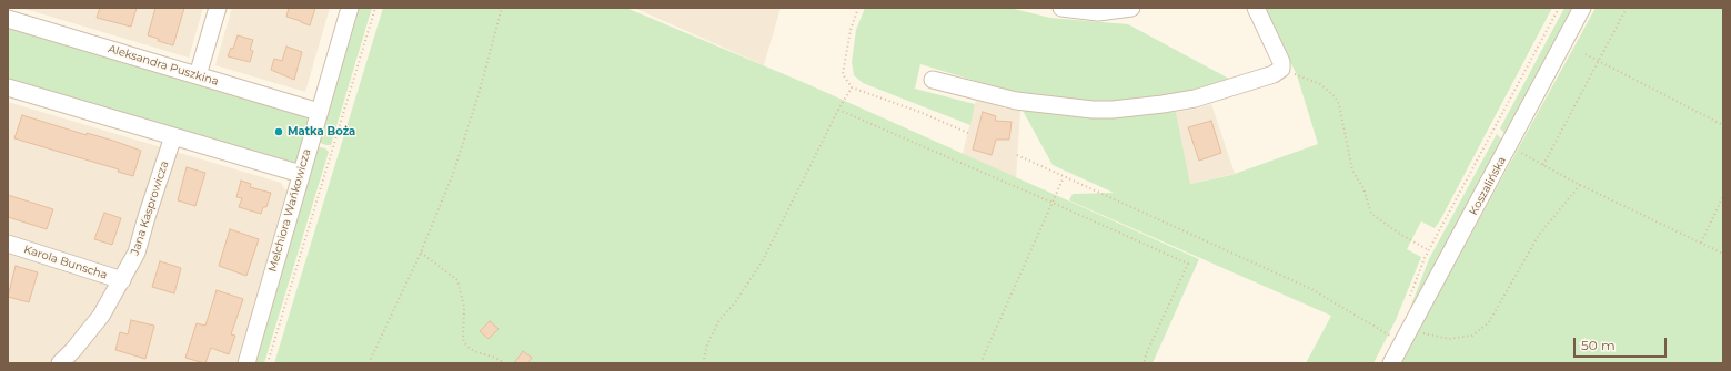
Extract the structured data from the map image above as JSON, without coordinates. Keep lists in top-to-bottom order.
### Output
{
  "streets": {
    "street": [
      "Aleksandra Puszkina",
      "Koszalińska",
      "Jana Kasprowicza",
      "Melchiora Wańkowicza",
      "Karola Bunscha"
    ]
  },
  "crossings": [
    ["Aleksandra Puszkina", "Melchiora Wańkowicza"],
    ["Jana Kasprowicza", "Karola Bunscha"]
  ],
  "places": ["Matka Boża"],
  "scale_bar": "50 m"
}
